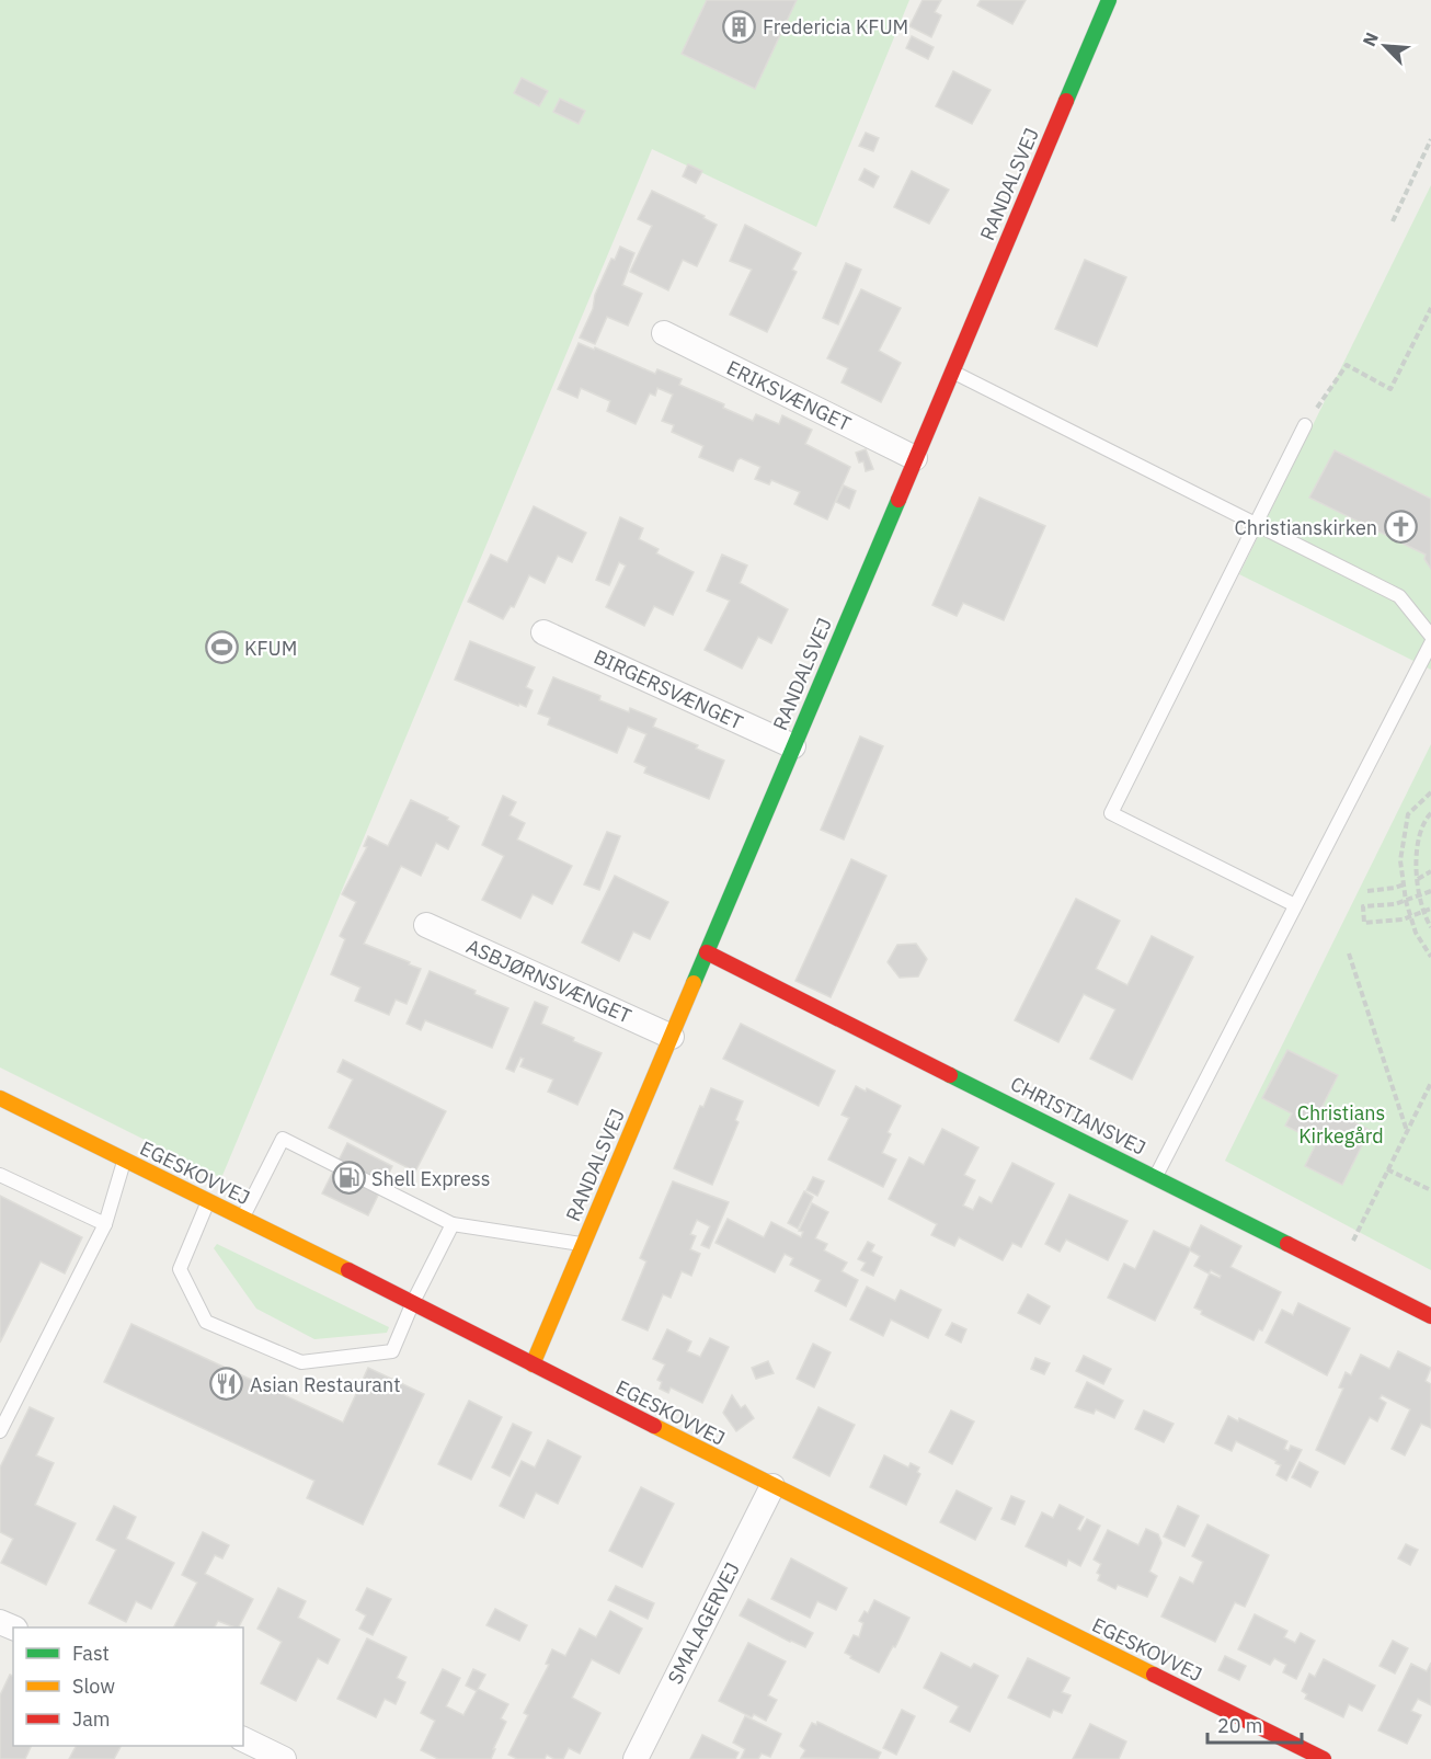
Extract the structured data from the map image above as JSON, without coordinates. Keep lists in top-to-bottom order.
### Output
{
  "streets": {
    "street": [
      "RANDALSVEJ",
      "ERIKSVÆNGET",
      "BIRGERSVÆNGET",
      "ASBJØRNSVÆNGET",
      "CHRISTIANSVEJ",
      "EGESKOVVEJ",
      "SMALAGERVEJ"
    ]
  },
  "crossings": [
    ["RANDALSVEJ", "ERIKSVÆNGET"],
    ["RANDALSVEJ", "BIRGERSVÆNGET"],
    ["RANDALSVEJ", "ASBJØRNSVÆNGET"],
    ["RANDALSVEJ", "CHRISTIANSVEJ"],
    ["RANDALSVEJ", "EGESKOVVEJ"],
    ["EGESKOVVEJ", "SMALAGERVEJ"]
  ],
  "parks": ["Christians Kirkegård"],
  "places": {
    "building": ["Fredericia KFUM"],
    "church": ["Christianskirken"],
    "sports": ["KFUM"],
    "fuel station": ["Shell Express"],
    "restaurant": ["Asian Restaurant"]
  },
  "legend": ["Fast", "Slow", "Jam"],
  "scale_bar": "20 m",
  "north": "top left"
}
